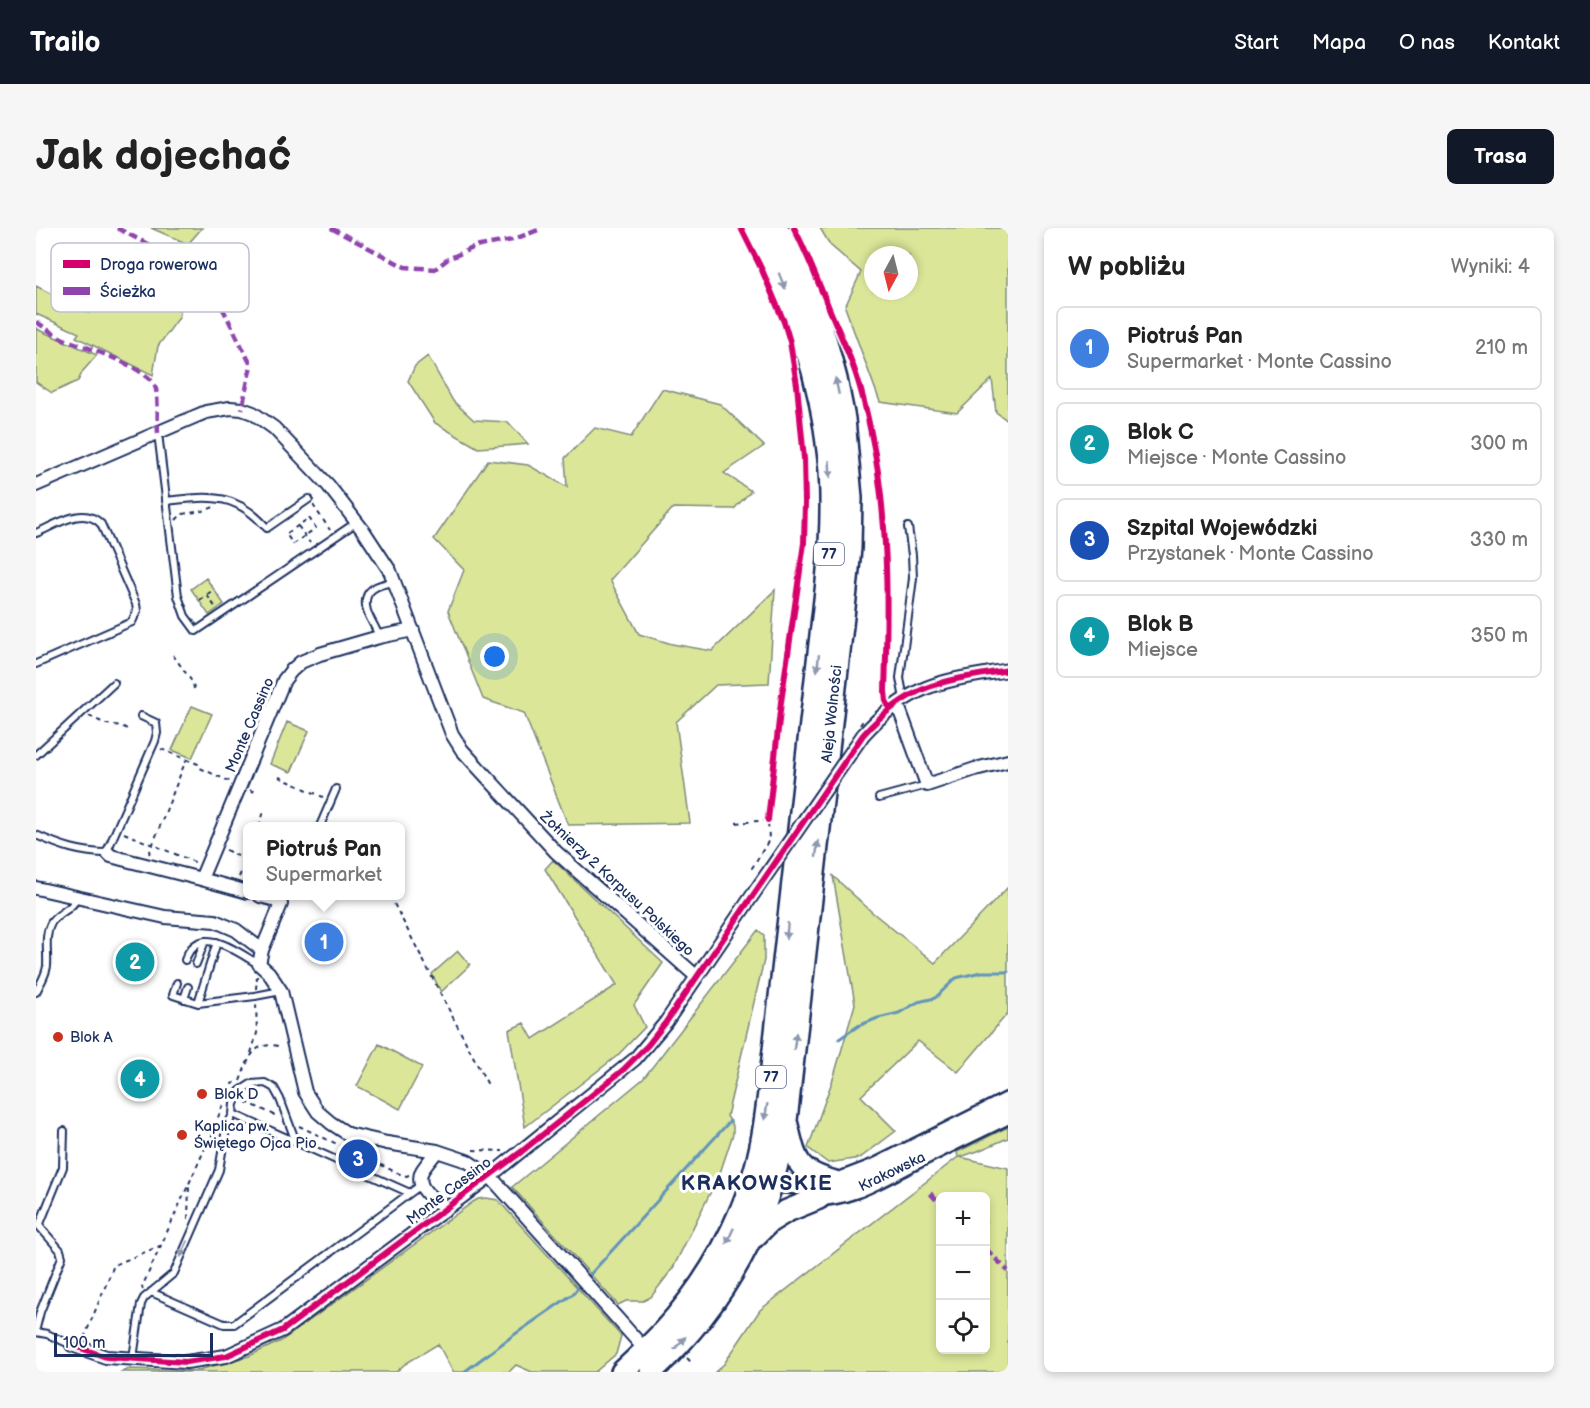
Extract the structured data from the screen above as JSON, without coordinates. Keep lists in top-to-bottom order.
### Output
{
  "streets": {
    "highway": ["77", "Aleja Wolności"],
    "main road": ["Krakowska"],
    "street": ["Monte Cassino", "Żołnierzy 2 Korpusu Polskiego"]
  },
  "crossings": [
    ["77", "Aleja Wolności"],
    ["77", "Krakowska"],
    ["Aleja Wolności", "Krakowska"],
    ["Monte Cassino", "Żołnierzy 2 Korpusu Polskiego"]
  ],
  "districts": ["KRAKOWSKIE"],
  "places": ["Blok A", "Blok D", "Kaplica pw. Świętego Ojca Pio"],
  "legend": ["Droga rowerowa", "Ścieżka"],
  "scale_bar": "100 m",
  "north": "bottom",
  "page": {
    "header": "Trailo",
    "nav": [
      "Start",
      "Mapa",
      "O nas",
      "Kontakt"
    ],
    "buttons": "Trasa",
    "title": "Jak dojechać",
    "heading": ["W pobliżu", "Wyniki: 4"],
    "list": [
      {
        "mark": "1",
        "name": "Piotruś Pan",
        "note": "Supermarket · Monte Cassino",
        "value": "210 m"
      },
      {
        "mark": "2",
        "name": "Blok C",
        "note": "Miejsce · Monte Cassino",
        "value": "300 m"
      },
      {
        "mark": "3",
        "name": "Szpital Wojewódzki",
        "note": "Przystanek · Monte Cassino",
        "value": "330 m"
      },
      {
        "mark": "4",
        "name": "Blok B",
        "note": "Miejsce",
        "value": "350 m"
      }
    ],
    "popup": ["Piotruś Pan", "Supermarket"],
    "pins": [
      "1",
      "2",
      "4",
      "3"
    ],
    "map_buttons": ["+", "−"],
    "scale": "100 m"
  }
}
